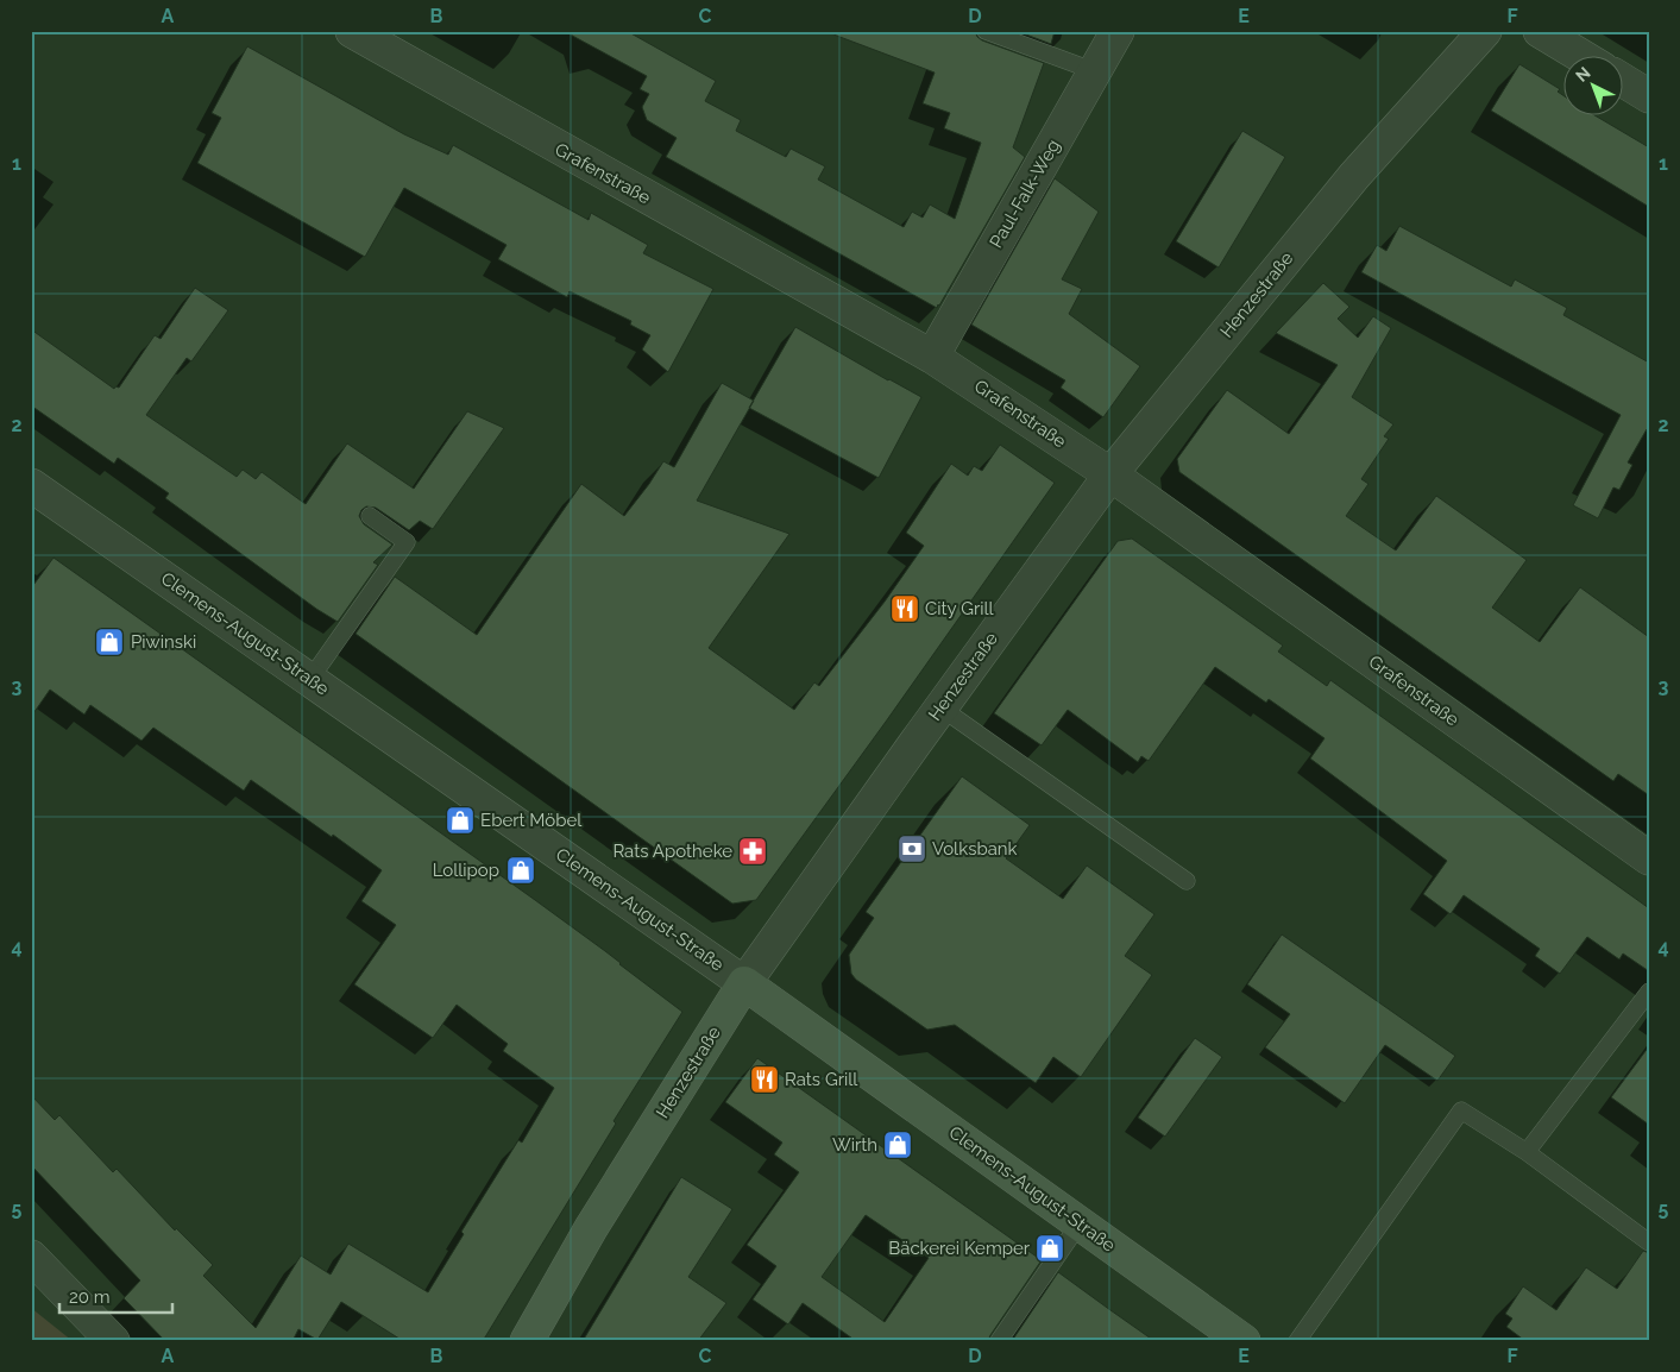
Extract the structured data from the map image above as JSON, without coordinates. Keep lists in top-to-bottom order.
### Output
{
  "streets": {
    "street": [
      "Grafenstraße",
      "Paul-Falk-Weg",
      "Henzestraße",
      "Clemens-August-Straße"
    ]
  },
  "crossings": [
    ["Grafenstraße", "Paul-Falk-Weg"],
    ["Grafenstraße", "Henzestraße"],
    ["Henzestraße", "Clemens-August-Straße"]
  ],
  "places": {
    "restaurant": ["City Grill", "Rats Grill"],
    "shop": [
      "Piwinski",
      "Ebert Möbel",
      "Lollipop",
      "Wirth",
      "Bäckerei Kemper"
    ],
    "bank": ["Volksbank"],
    "pharmacy": ["Rats Apotheke"]
  },
  "scale_bar": "20 m",
  "north": "top left",
  "grid": {
    "columns": [
      "A",
      "B",
      "C",
      "D",
      "E",
      "F"
    ],
    "rows": [
      "1",
      "2",
      "3",
      "4",
      "5"
    ]
  }
}
